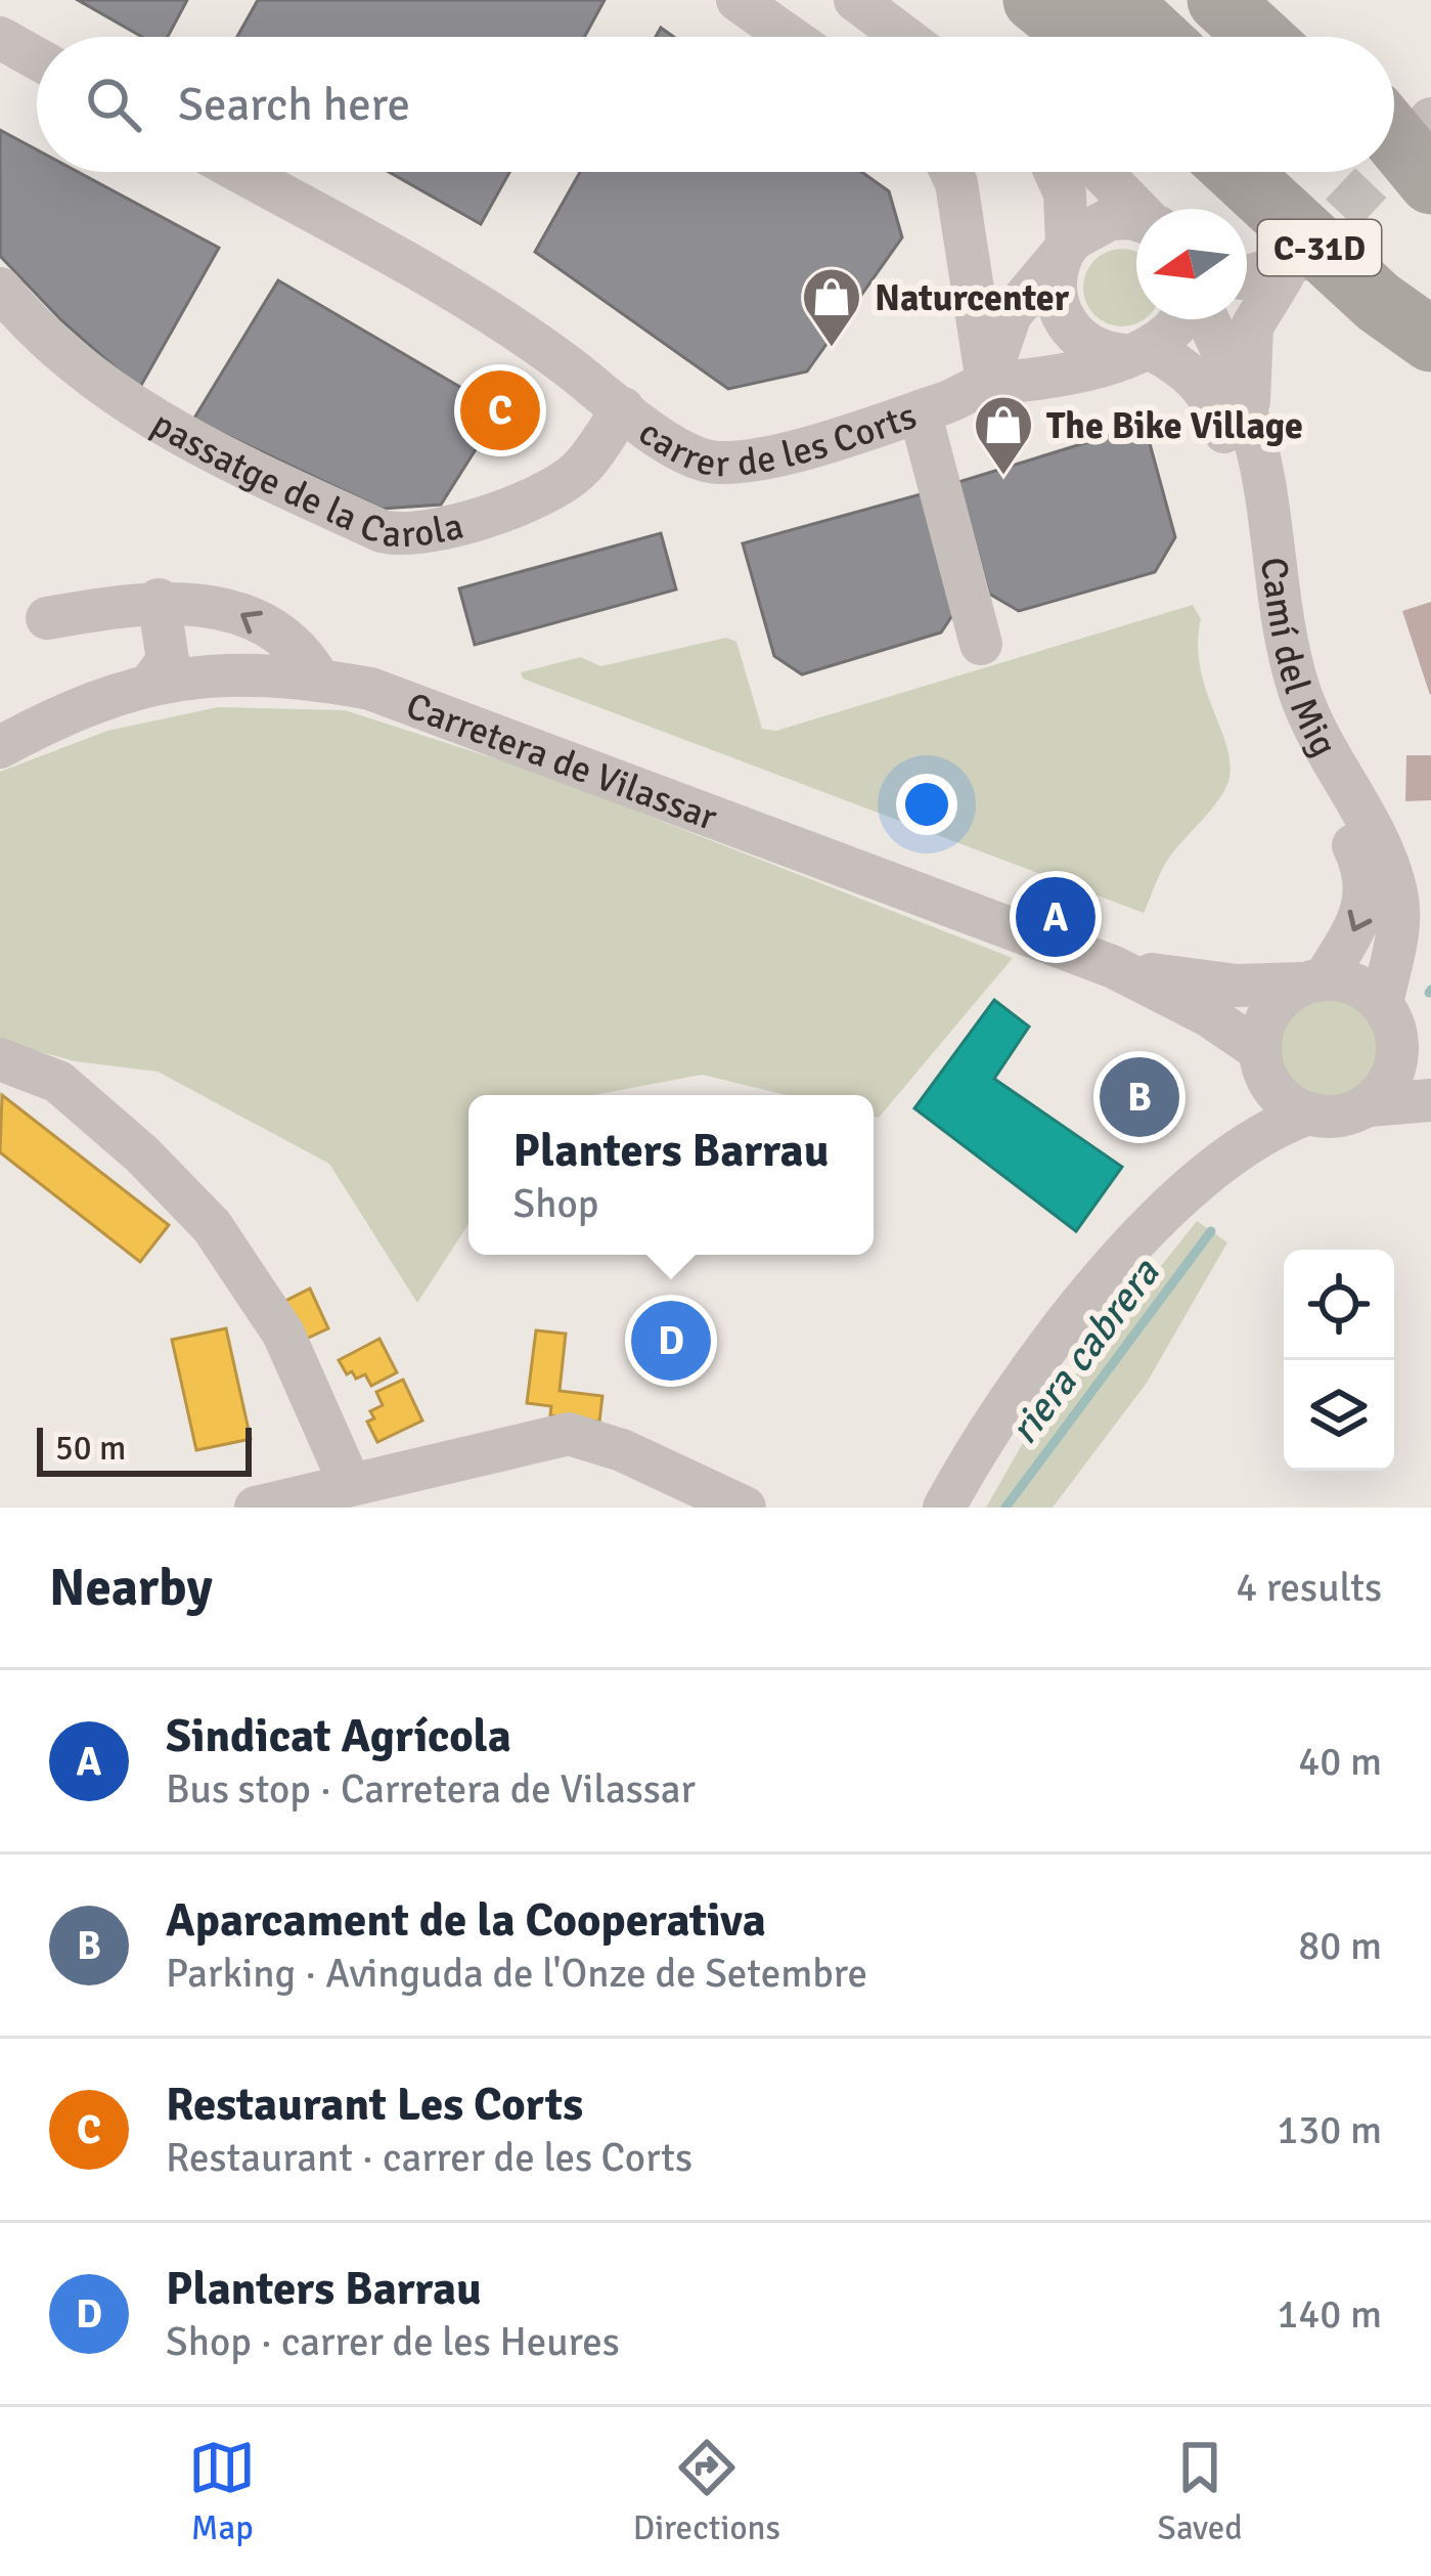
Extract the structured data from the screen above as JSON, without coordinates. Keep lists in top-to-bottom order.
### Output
{
  "streets": {
    "highway": ["C-31D"],
    "street": [
      "carrer de les Corts",
      "passatge de la Carola",
      "Camí del Mig",
      "Carretera de Vilassar"
    ]
  },
  "crossings": [
    ["carrer de les Corts", "passatge de la Carola"],
    ["carrer de les Corts", "Camí del Mig"]
  ],
  "water": ["riera cabrera"],
  "places": {
    "shop": ["Naturcenter", "The Bike Village"]
  },
  "scale_bar": "50 m",
  "north": "left",
  "page": {
    "search": "Search here",
    "pins": [
      "C",
      "A",
      "B",
      "D"
    ],
    "popup": ["Planters Barrau", "Shop"],
    "scale": "50 m",
    "heading": ["Nearby", "4 results"],
    "list": [
      {
        "mark": "A",
        "name": "Sindicat Agrícola",
        "note": "Bus stop · Carretera de Vilassar",
        "value": "40 m"
      },
      {
        "mark": "B",
        "name": "Aparcament de la Cooperativa",
        "note": "Parking · Avinguda de l'Onze de Setembre",
        "value": "80 m"
      },
      {
        "mark": "C",
        "name": "Restaurant Les Corts",
        "note": "Restaurant · carrer de les Corts",
        "value": "130 m"
      },
      {
        "mark": "D",
        "name": "Planters Barrau",
        "note": "Shop · carrer de les Heures",
        "value": "140 m"
      }
    ],
    "nav": ["Map", "Directions", "Saved"]
  }
}
